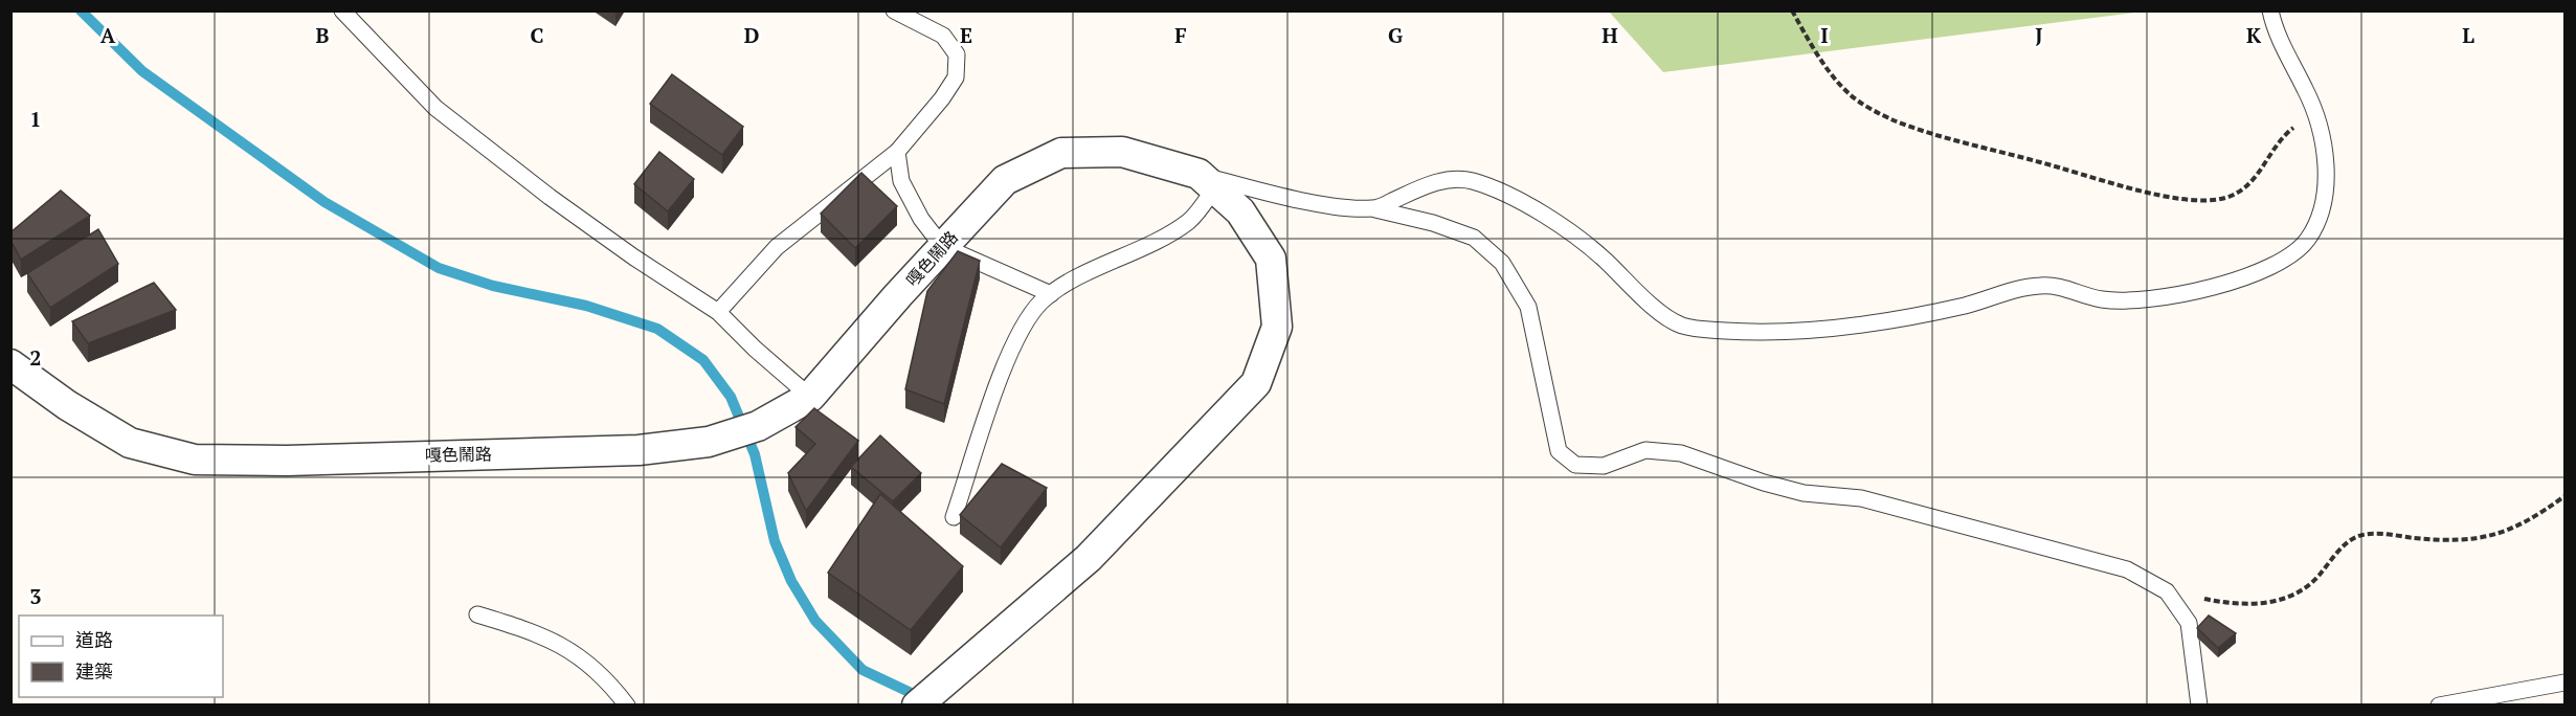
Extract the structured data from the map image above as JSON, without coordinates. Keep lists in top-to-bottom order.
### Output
{
  "streets": {
    "street": ["嘎色鬧路"]
  },
  "legend": ["道路", "建築"],
  "grid": {
    "columns": [
      "A",
      "B",
      "C",
      "D",
      "E",
      "F",
      "G",
      "H",
      "I",
      "J",
      "K",
      "L"
    ],
    "rows": ["1", "2", "3"]
  }
}
